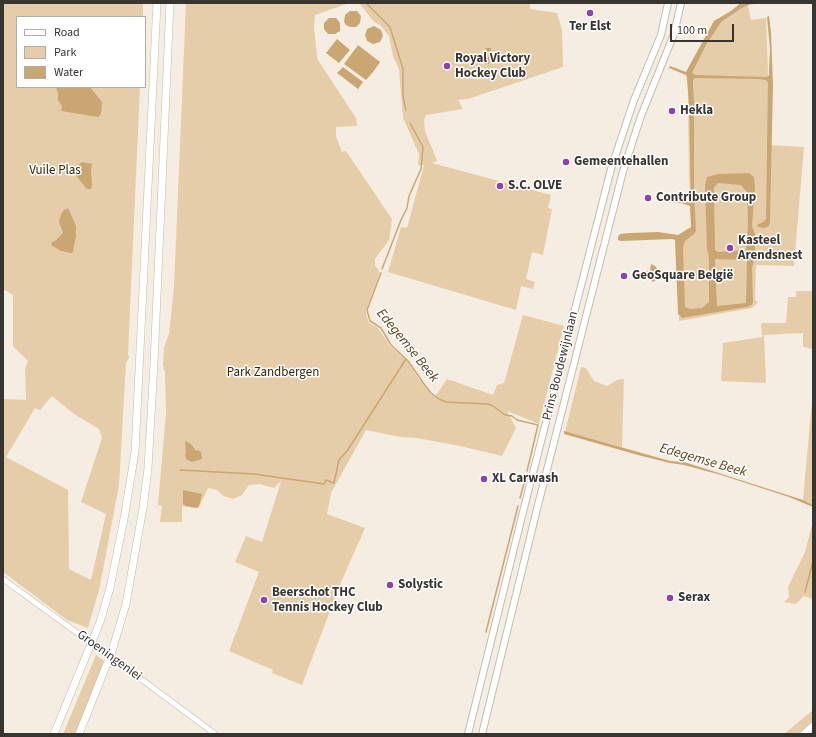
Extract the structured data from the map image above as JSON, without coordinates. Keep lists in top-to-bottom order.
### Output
{
  "streets": {
    "main road": ["Prins Boudewijnlaan"],
    "street": ["Groeningenlei"]
  },
  "water": ["Edegemse Beek"],
  "parks": ["Vuile Plas", "Park Zandbergen"],
  "places": [
    "Ter Elst",
    "Royal Victory Hockey Club",
    "Hekla",
    "Gemeentehallen",
    "S.C. OLVE",
    "Contribute Group",
    "Kasteel Arendsnest",
    "GeoSquare België",
    "XL Carwash",
    "Solystic",
    "Serax",
    "Beerschot THC Tennis Hockey Club"
  ],
  "legend": ["Road", "Park", "Water"],
  "scale_bar": "100 m"
}
